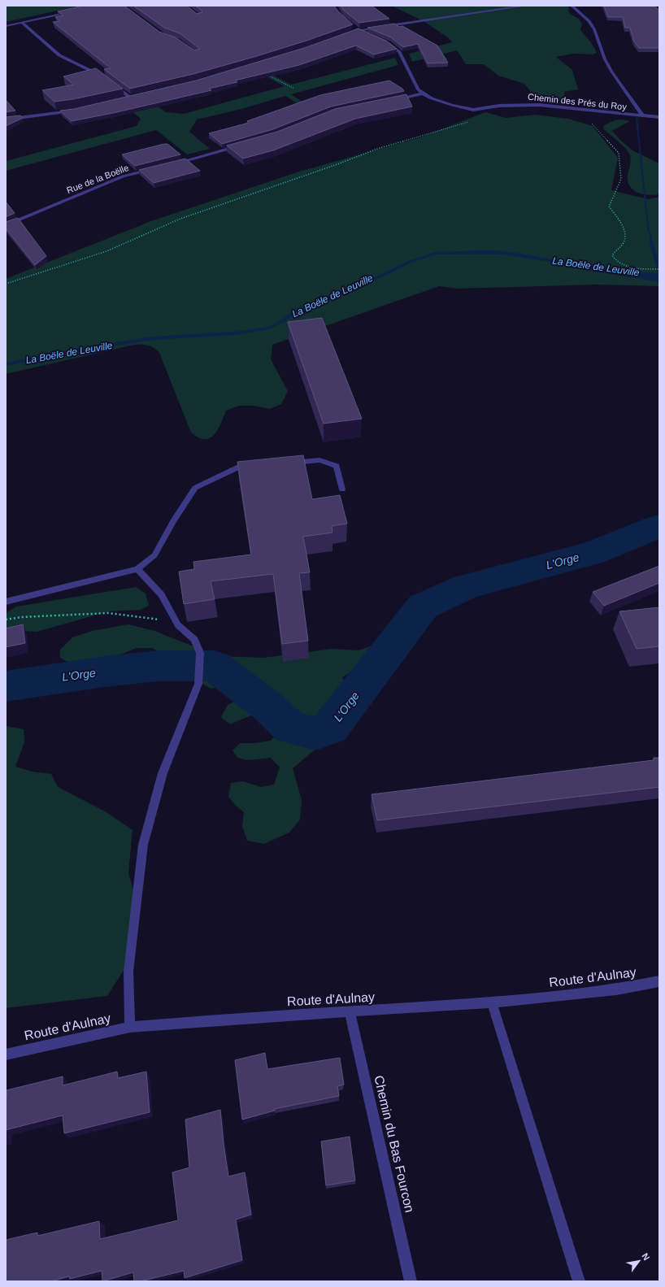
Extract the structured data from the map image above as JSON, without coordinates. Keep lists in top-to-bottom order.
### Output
{
  "streets": {
    "street": [
      "Chemin des Prés du Roy",
      "Rue de la Boëlle",
      "Route d'Aulnay",
      "Chemin du Bas Fourcon"
    ]
  },
  "crossings": [
    ["Route d'Aulnay", "Chemin du Bas Fourcon"]
  ],
  "water": ["La Boële de Leuville", "L'Orge"],
  "north": "top right"
}
